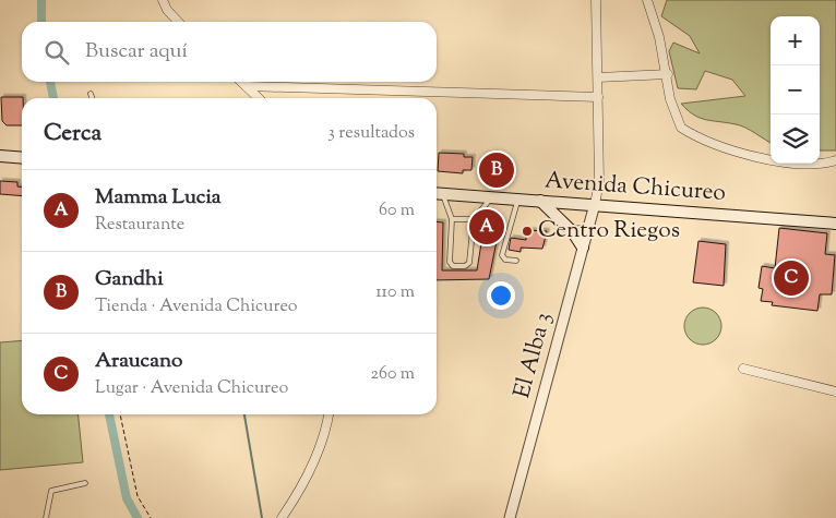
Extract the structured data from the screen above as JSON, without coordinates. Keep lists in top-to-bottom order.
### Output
{
  "streets": {
    "main road": ["Avenida Chicureo"],
    "street": ["El Alba 3"]
  },
  "crossings": [
    ["Avenida Chicureo", "El Alba 3"]
  ],
  "places": ["Centro Riegos"],
  "page": {
    "map_buttons": ["+", "−"],
    "search": "Buscar aquí",
    "heading": ["Cerca", "3 resultados"],
    "pins": ["B", "A", "C"],
    "list": [
      {
        "mark": "A",
        "name": "Mamma Lucia",
        "note": "Restaurante",
        "value": "60 m"
      },
      {
        "mark": "B",
        "name": "Gandhi",
        "note": "Tienda · Avenida Chicureo",
        "value": "110 m"
      },
      {
        "mark": "C",
        "name": "Araucano",
        "note": "Lugar · Avenida Chicureo",
        "value": "260 m"
      }
    ]
  }
}
